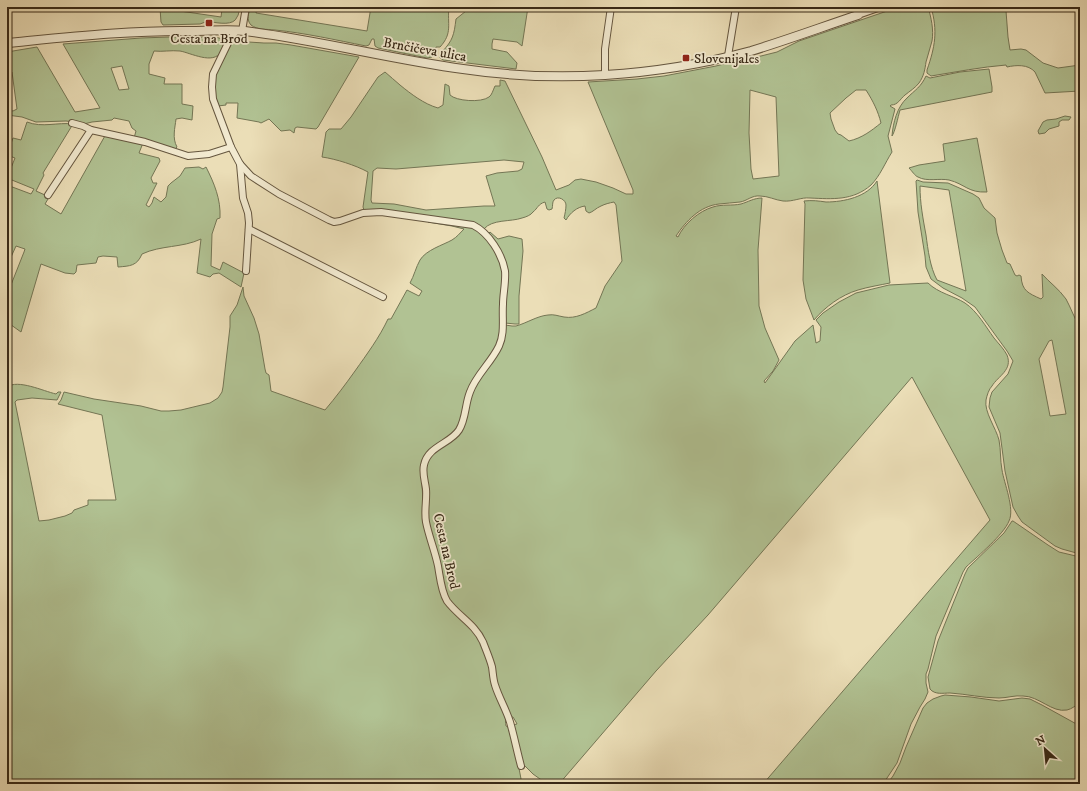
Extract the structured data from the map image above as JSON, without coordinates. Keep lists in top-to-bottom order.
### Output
{
  "streets": {
    "street": ["Brnčičeva ulica", "Cesta na Brod"]
  },
  "crossings": [
    ["Brnčičeva ulica", "Cesta na Brod"]
  ],
  "places": {
    "transit": ["Cesta na Brod", "Slovenijales"]
  },
  "north": "top left"
}
